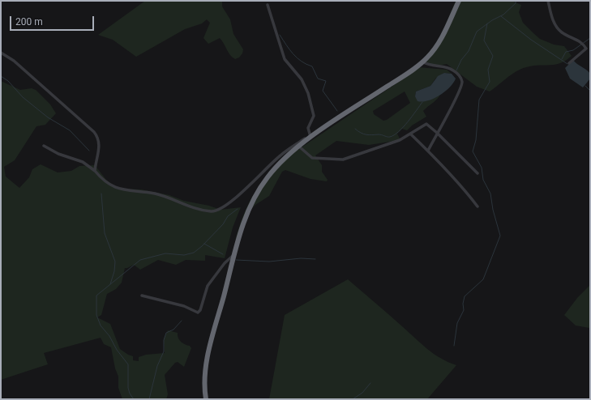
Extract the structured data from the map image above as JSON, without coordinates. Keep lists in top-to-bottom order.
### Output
{
  "scale_bar": "200 m"
}
